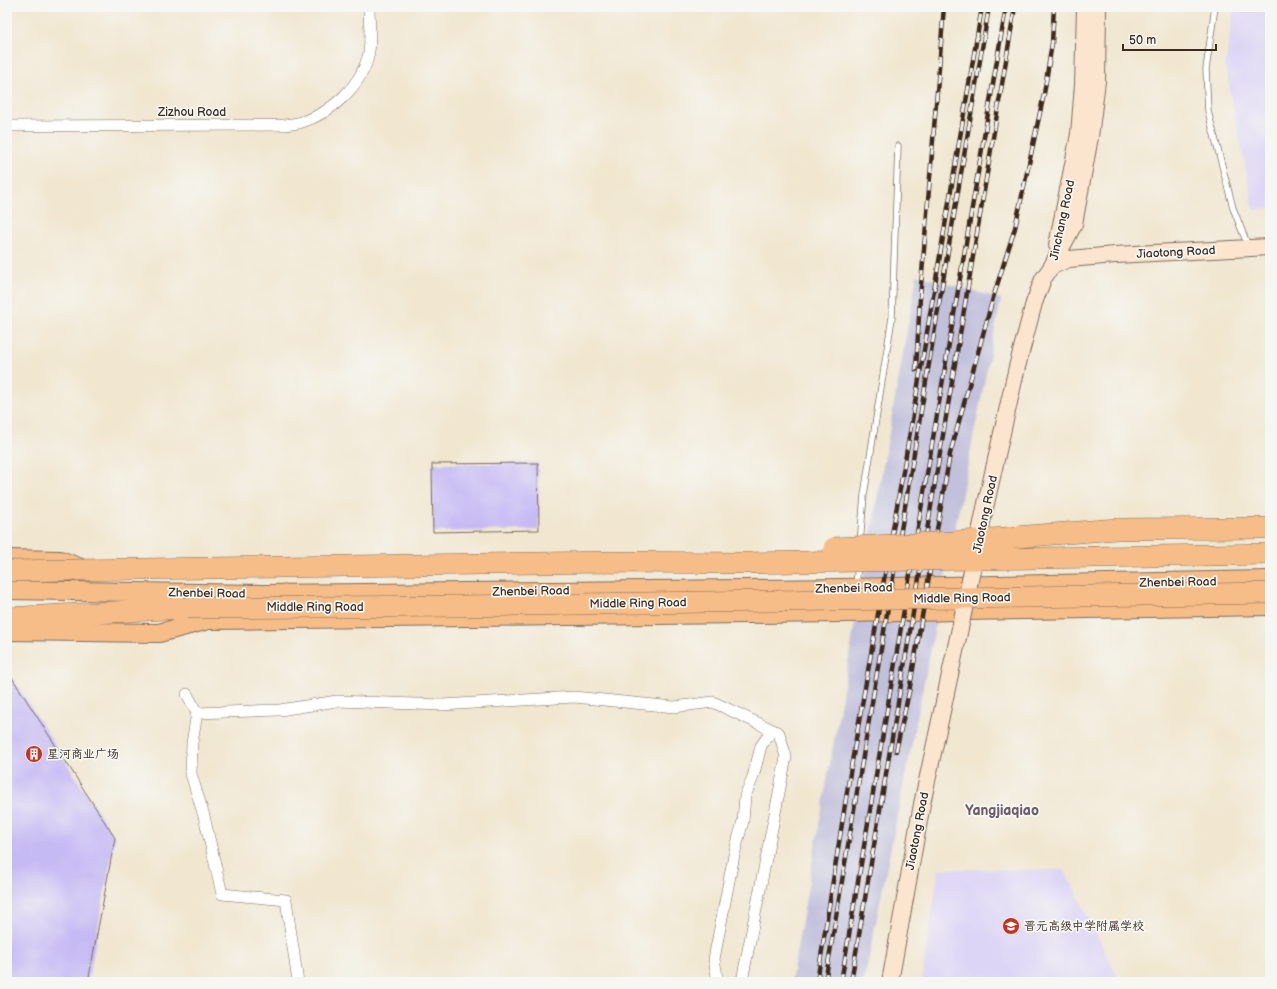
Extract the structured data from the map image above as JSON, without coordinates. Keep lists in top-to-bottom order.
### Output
{
  "streets": {
    "highway": ["Middle Ring Road"],
    "main road": ["Jinchang Road", "Jiaotong Road", "Zhenbei Road"],
    "street": ["Zizhou Road"]
  },
  "crossings": [
    ["Jinchang Road", "Jiaotong Road"]
  ],
  "districts": ["Yangjiaqiao"],
  "places": {
    "building": ["星河商业广场"],
    "school or university": ["晋元高级中学附属学校"]
  },
  "scale_bar": "50 m"
}
